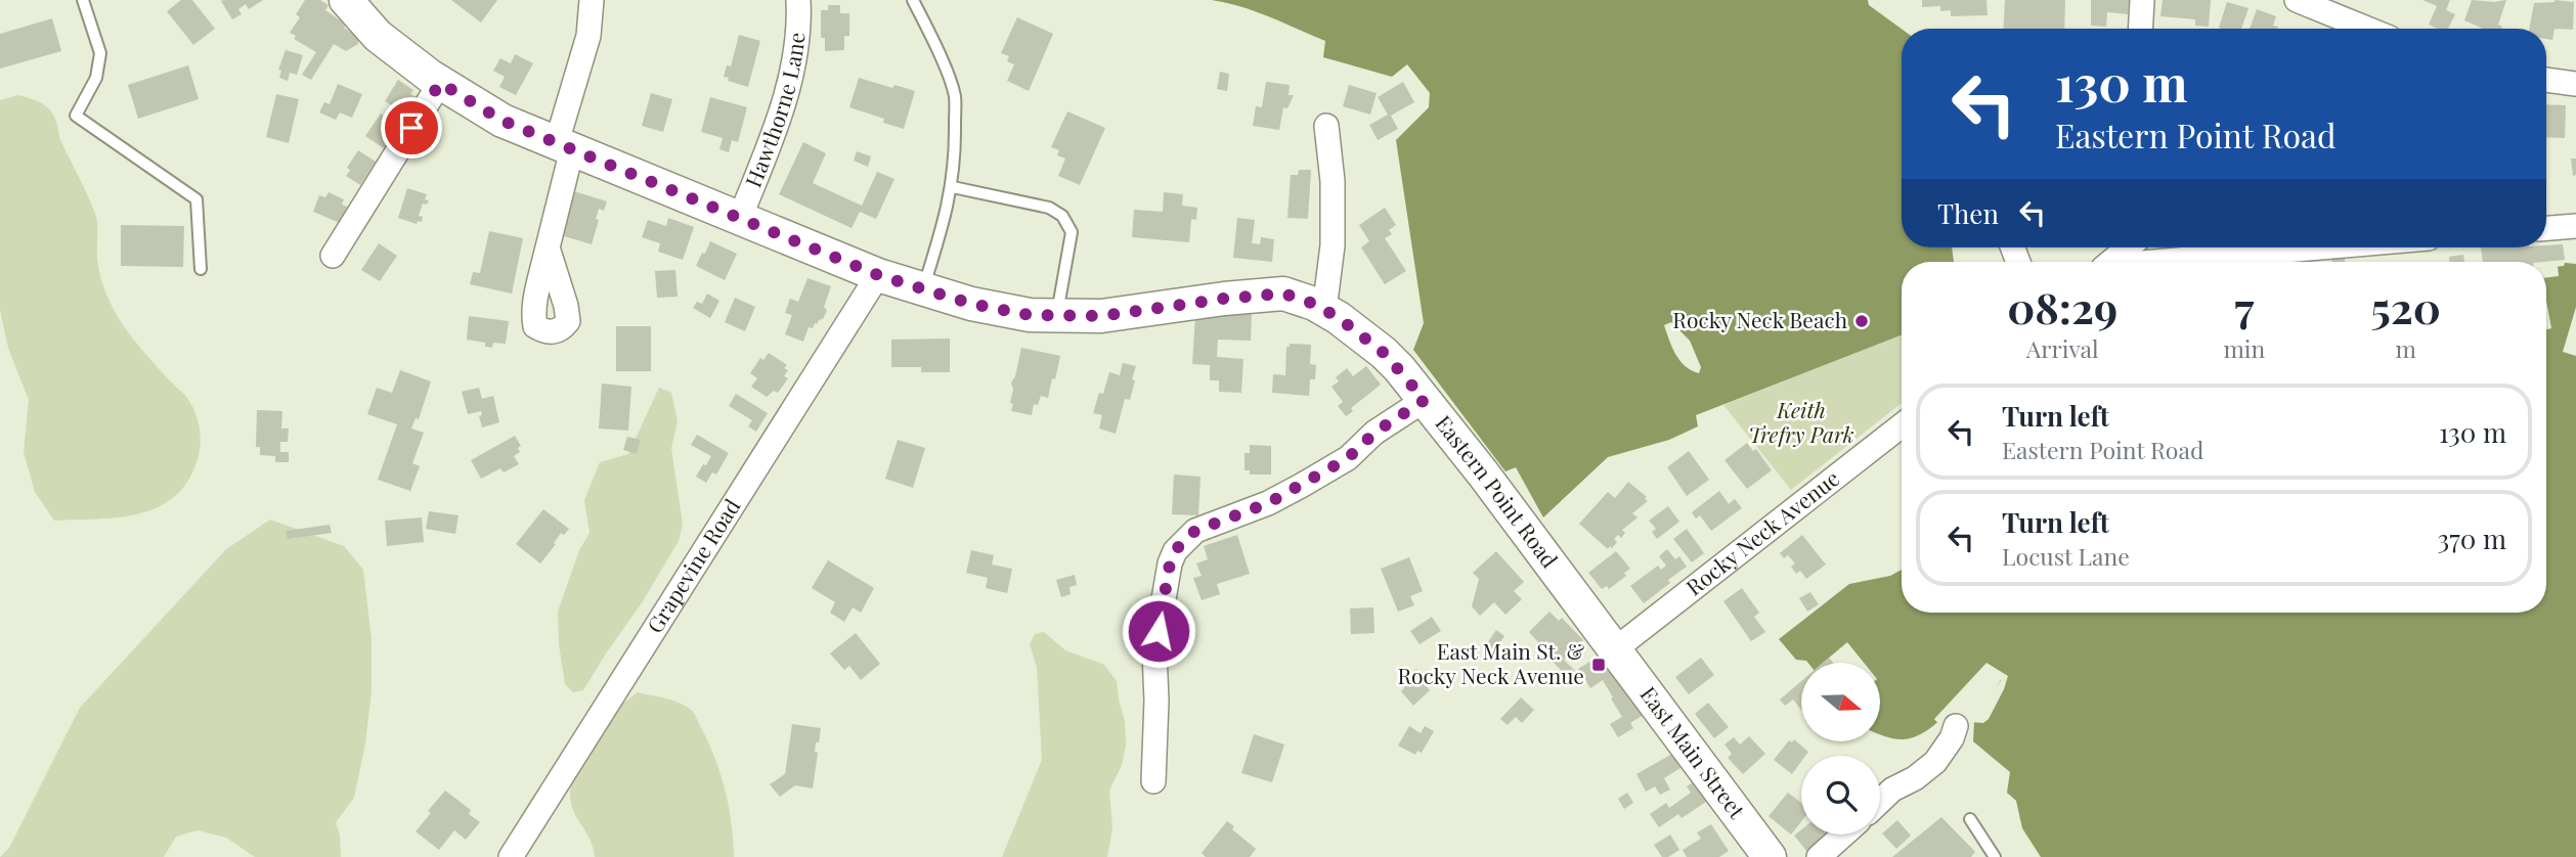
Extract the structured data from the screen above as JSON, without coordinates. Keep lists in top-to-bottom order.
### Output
{
  "streets": {
    "main road": ["Eastern Point Road", "East Main Street"],
    "street": ["Hawthorne Lane", "Rocky Neck Avenue", "Grapevine Road"]
  },
  "crossings": [
    ["Hawthorne Lane", "Eastern Point Road"],
    ["Eastern Point Road", "Rocky Neck Avenue"],
    ["Eastern Point Road", "Grapevine Road"],
    ["Eastern Point Road", "East Main Street"],
    ["Rocky Neck Avenue", "East Main Street"]
  ],
  "parks": ["Keith Trefry Park"],
  "places": {
    "other": ["Rocky Neck Beach"],
    "transit": ["East Main St. & Rocky Neck Avenue"]
  },
  "north": "right",
  "page": {
    "turn": ["130 m", "Eastern Point Road"],
    "then": "Then",
    "eta": [
      "08:29",
      "Arrival",
      "7",
      "min",
      "520",
      "m"
    ],
    "list": [
      {
        "name": "Turn left",
        "note": "Eastern Point Road",
        "value": "130 m"
      },
      {
        "name": "Turn left",
        "note": "Locust Lane",
        "value": "370 m"
      }
    ]
  }
}
